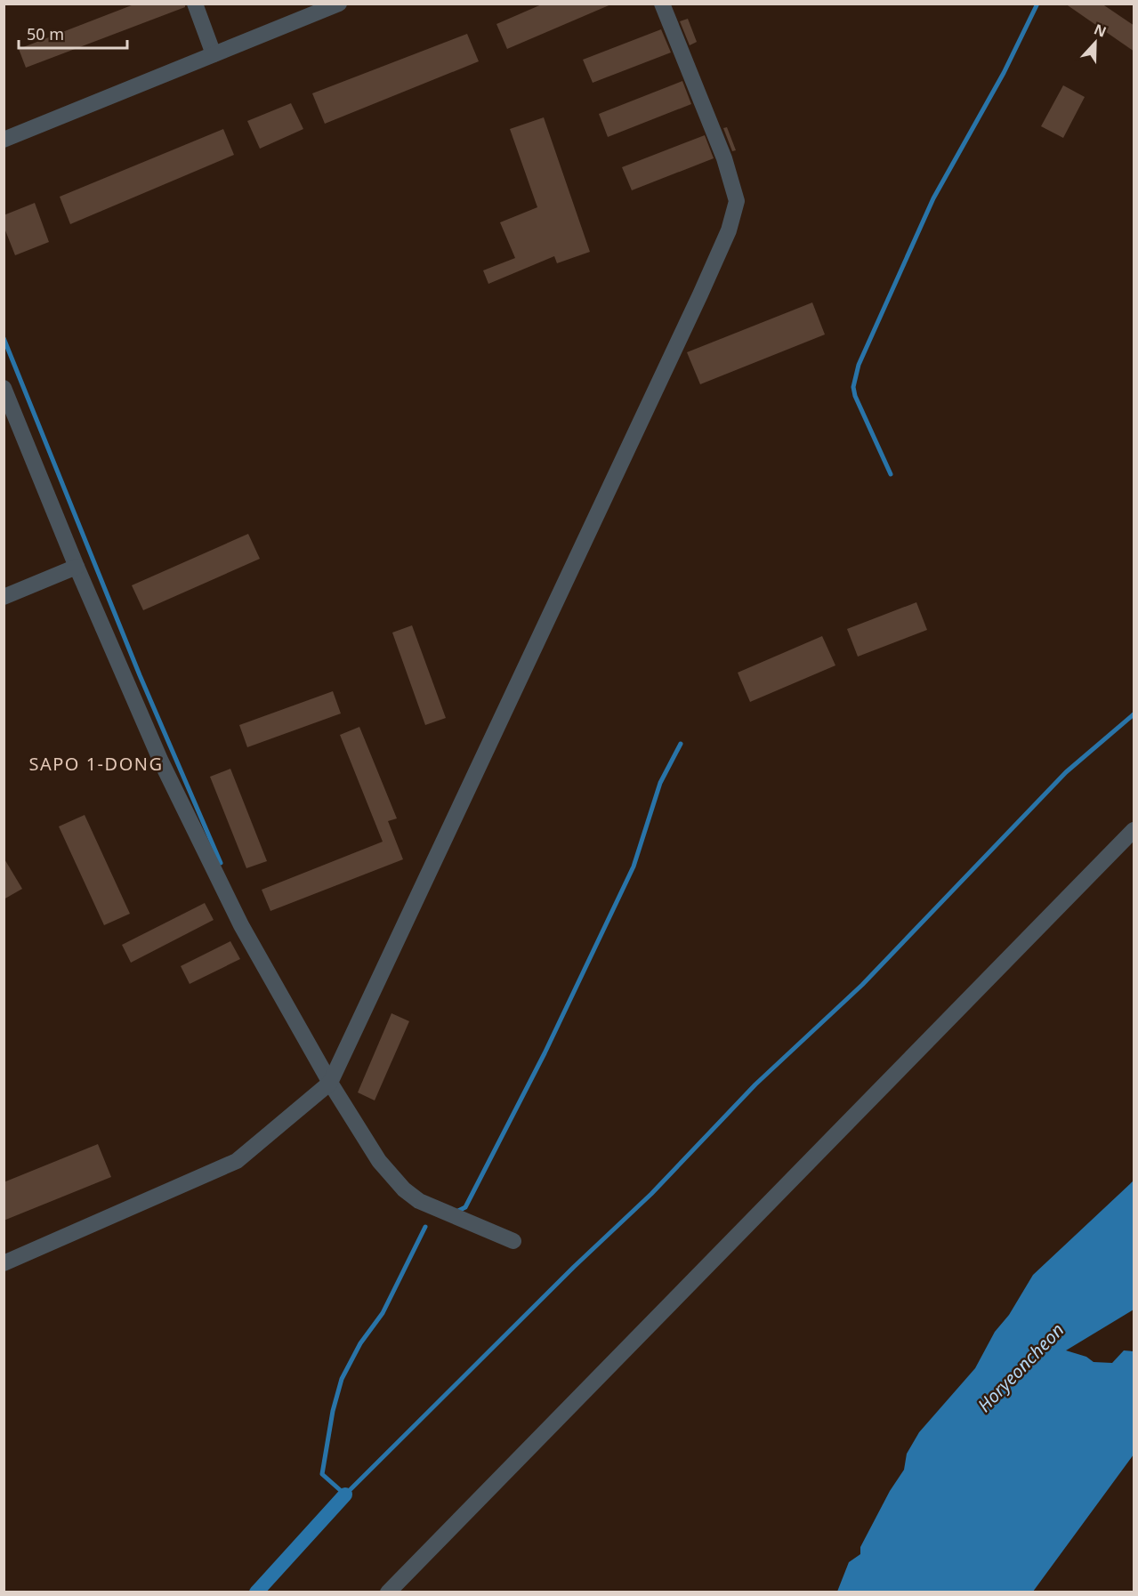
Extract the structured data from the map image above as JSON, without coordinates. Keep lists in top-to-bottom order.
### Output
{
  "districts": ["SAPO 1-DONG"],
  "water": ["Horyeoncheon"],
  "scale_bar": "50 m",
  "north": "top"
}
